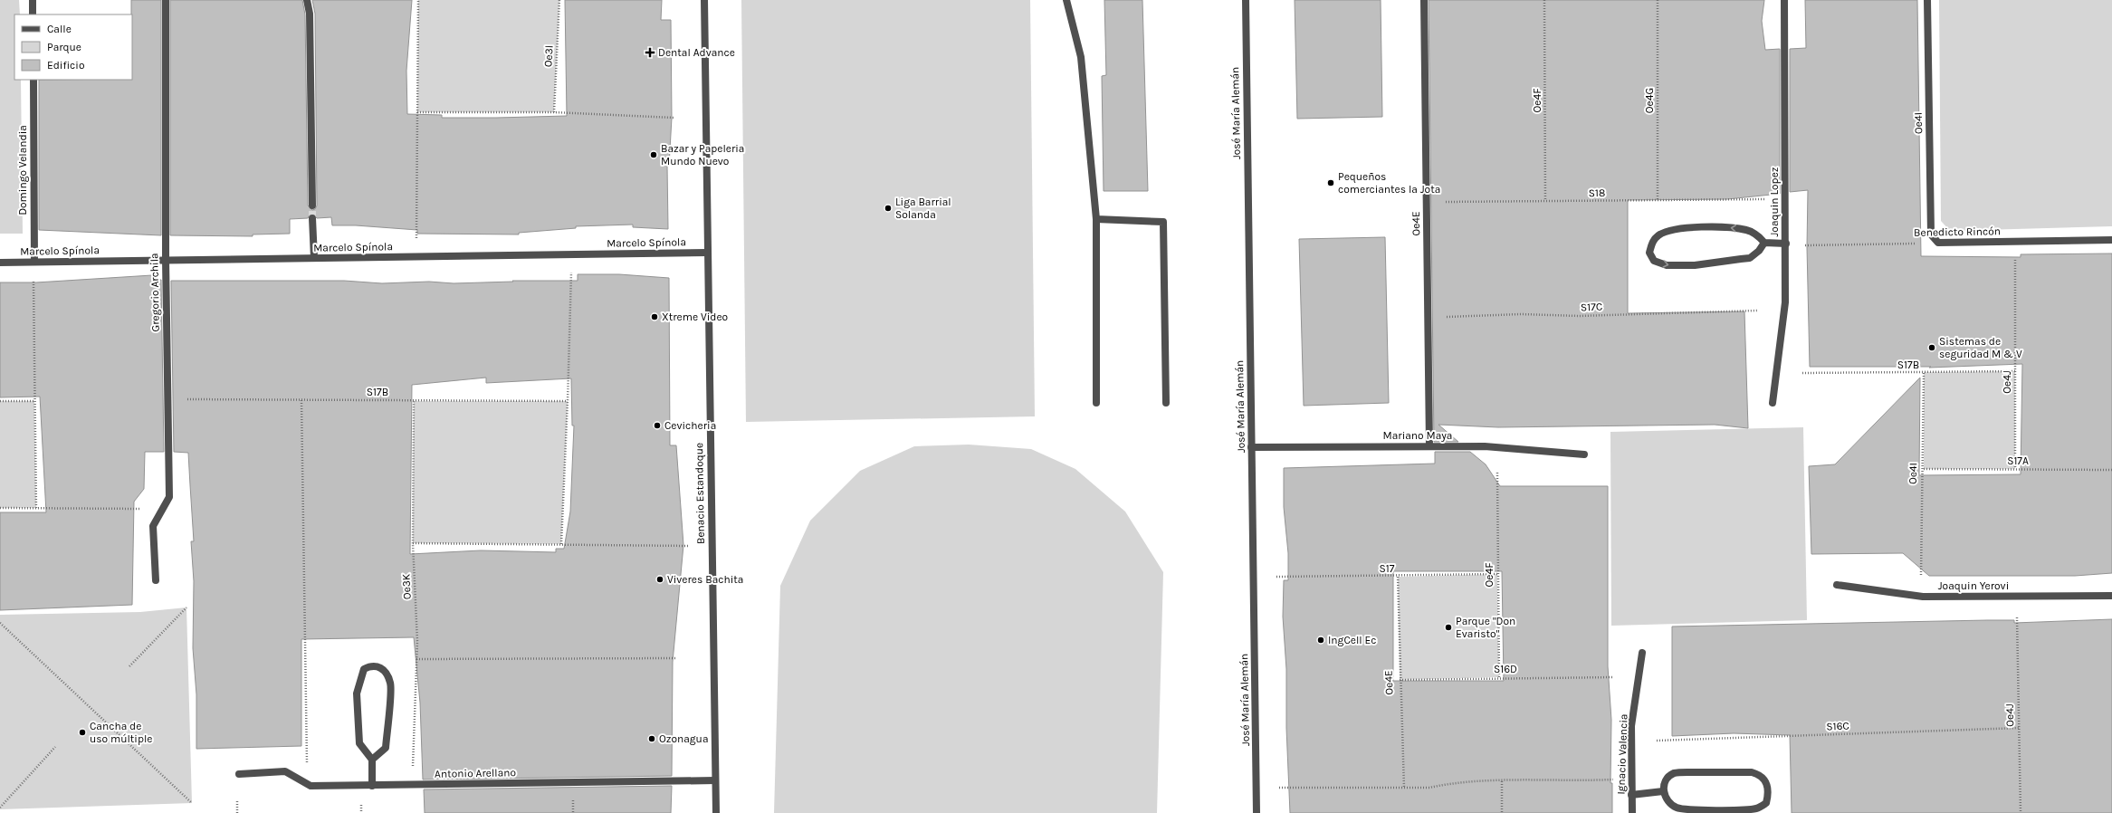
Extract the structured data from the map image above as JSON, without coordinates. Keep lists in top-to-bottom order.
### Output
{
  "streets": {
    "street": [
      "José María Alemán",
      "Oe4I",
      "Domingo Velandia",
      "Joaquin Lopez",
      "Oe4E",
      "Benedicto Rincón",
      "Marcelo Spínola",
      "Gregorio Archila",
      "Mariano Maya",
      "Benacio Estandoque",
      "Joaquin Yerovi",
      "Ignacio Valencia",
      "Antonio Arellano"
    ],
    "path": [
      "Oe3l",
      "Oe4F",
      "Oe4G",
      "S18",
      "S17C",
      "S17B",
      "Oe4J",
      "S17A",
      "S17",
      "Oe3K",
      "S16D",
      "S16C"
    ]
  },
  "crossings": [
    ["Oe4F", "S18"],
    ["Oe4F", "S17"],
    ["Oe4F", "S16D"],
    ["Oe4G", "S18"],
    ["José María Alemán", "Mariano Maya"],
    ["Oe4I", "Benedicto Rincón"],
    ["Oe4I", "S17B"],
    ["Oe4I", "S17A"],
    ["Domingo Velandia", "Marcelo Spínola"],
    ["S18", "Oe4E"],
    ["Oe4E", "S17C"],
    ["Oe4E", "Mariano Maya"],
    ["Oe4E", "S17"],
    ["Oe4E", "S16D"],
    ["Marcelo Spínola", "Gregorio Archila"],
    ["Marcelo Spínola", "Benacio Estandoque"],
    ["S17B", "Oe4J"],
    ["S17B", "Oe3K"],
    ["Oe4J", "S17A"],
    ["Oe4J", "S16C"],
    ["Benacio Estandoque", "Antonio Arellano"]
  ],
  "places": {
    "health": ["Dental Advance"],
    "other": [
      "Bazar y Papeleria Mundo Nuevo",
      "Pequeños comerciantes la Jota",
      "Liga Barrial Solanda",
      "Xtreme Video",
      "Sistemas de seguridad M & V",
      "Cevicheria",
      "Viveres Bachita",
      "Parque \"Don Evaristo\"",
      "IngCell Ec",
      "Cancha de uso múltiple",
      "Ozonagua"
    ]
  },
  "legend": ["Calle", "Parque", "Edificio"]
}
